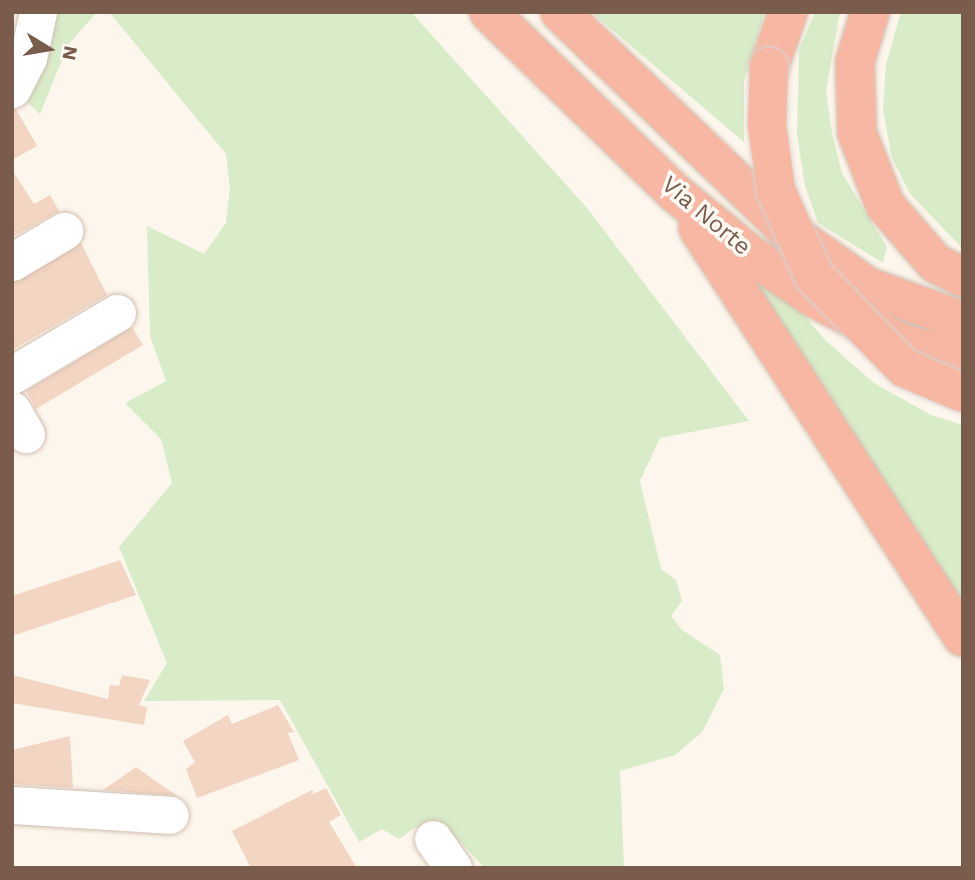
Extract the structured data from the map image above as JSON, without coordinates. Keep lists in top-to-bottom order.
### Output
{
  "streets": {
    "highway": ["Via Norte"]
  },
  "north": "right"
}
